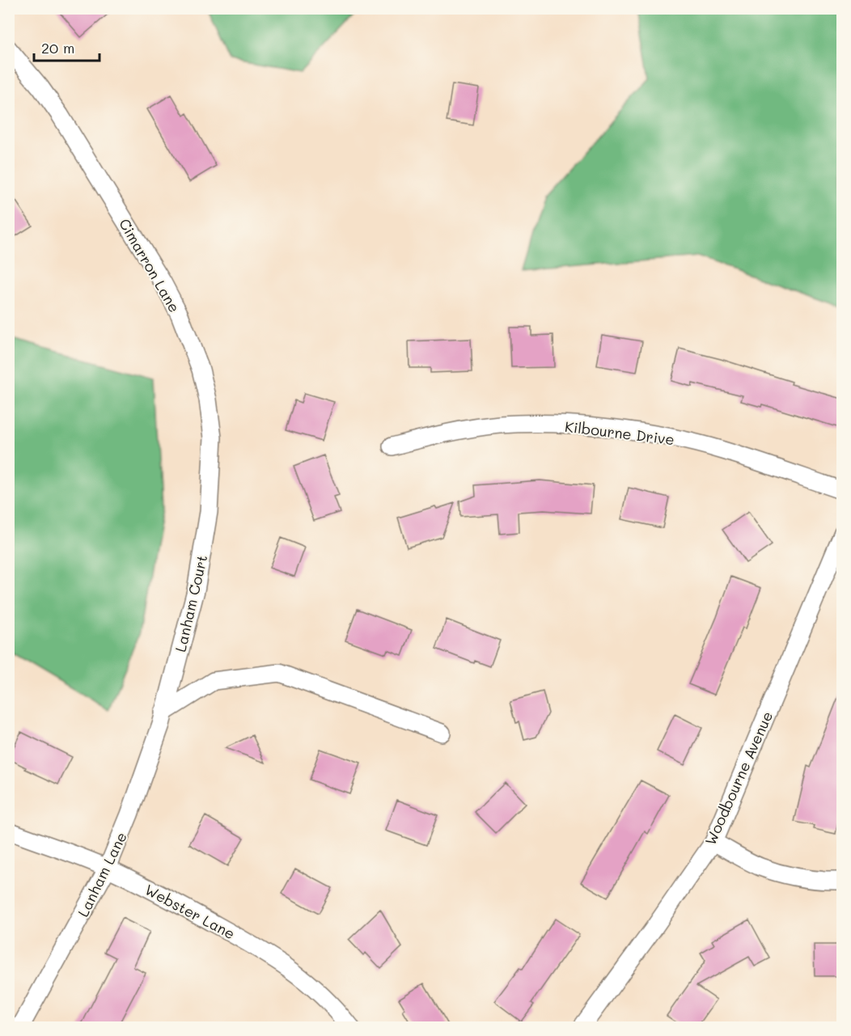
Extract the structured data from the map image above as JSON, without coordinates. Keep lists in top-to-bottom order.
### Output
{
  "streets": {
    "street": [
      "Cimarron Lane",
      "Kilbourne Drive",
      "Lanham Court",
      "Woodbourne Avenue",
      "Lanham Lane",
      "Webster Lane"
    ]
  },
  "crossings": [
    ["Cimarron Lane", "Lanham Court"],
    ["Lanham Court", "Lanham Lane"],
    ["Lanham Lane", "Webster Lane"]
  ],
  "scale_bar": "20 m"
}
